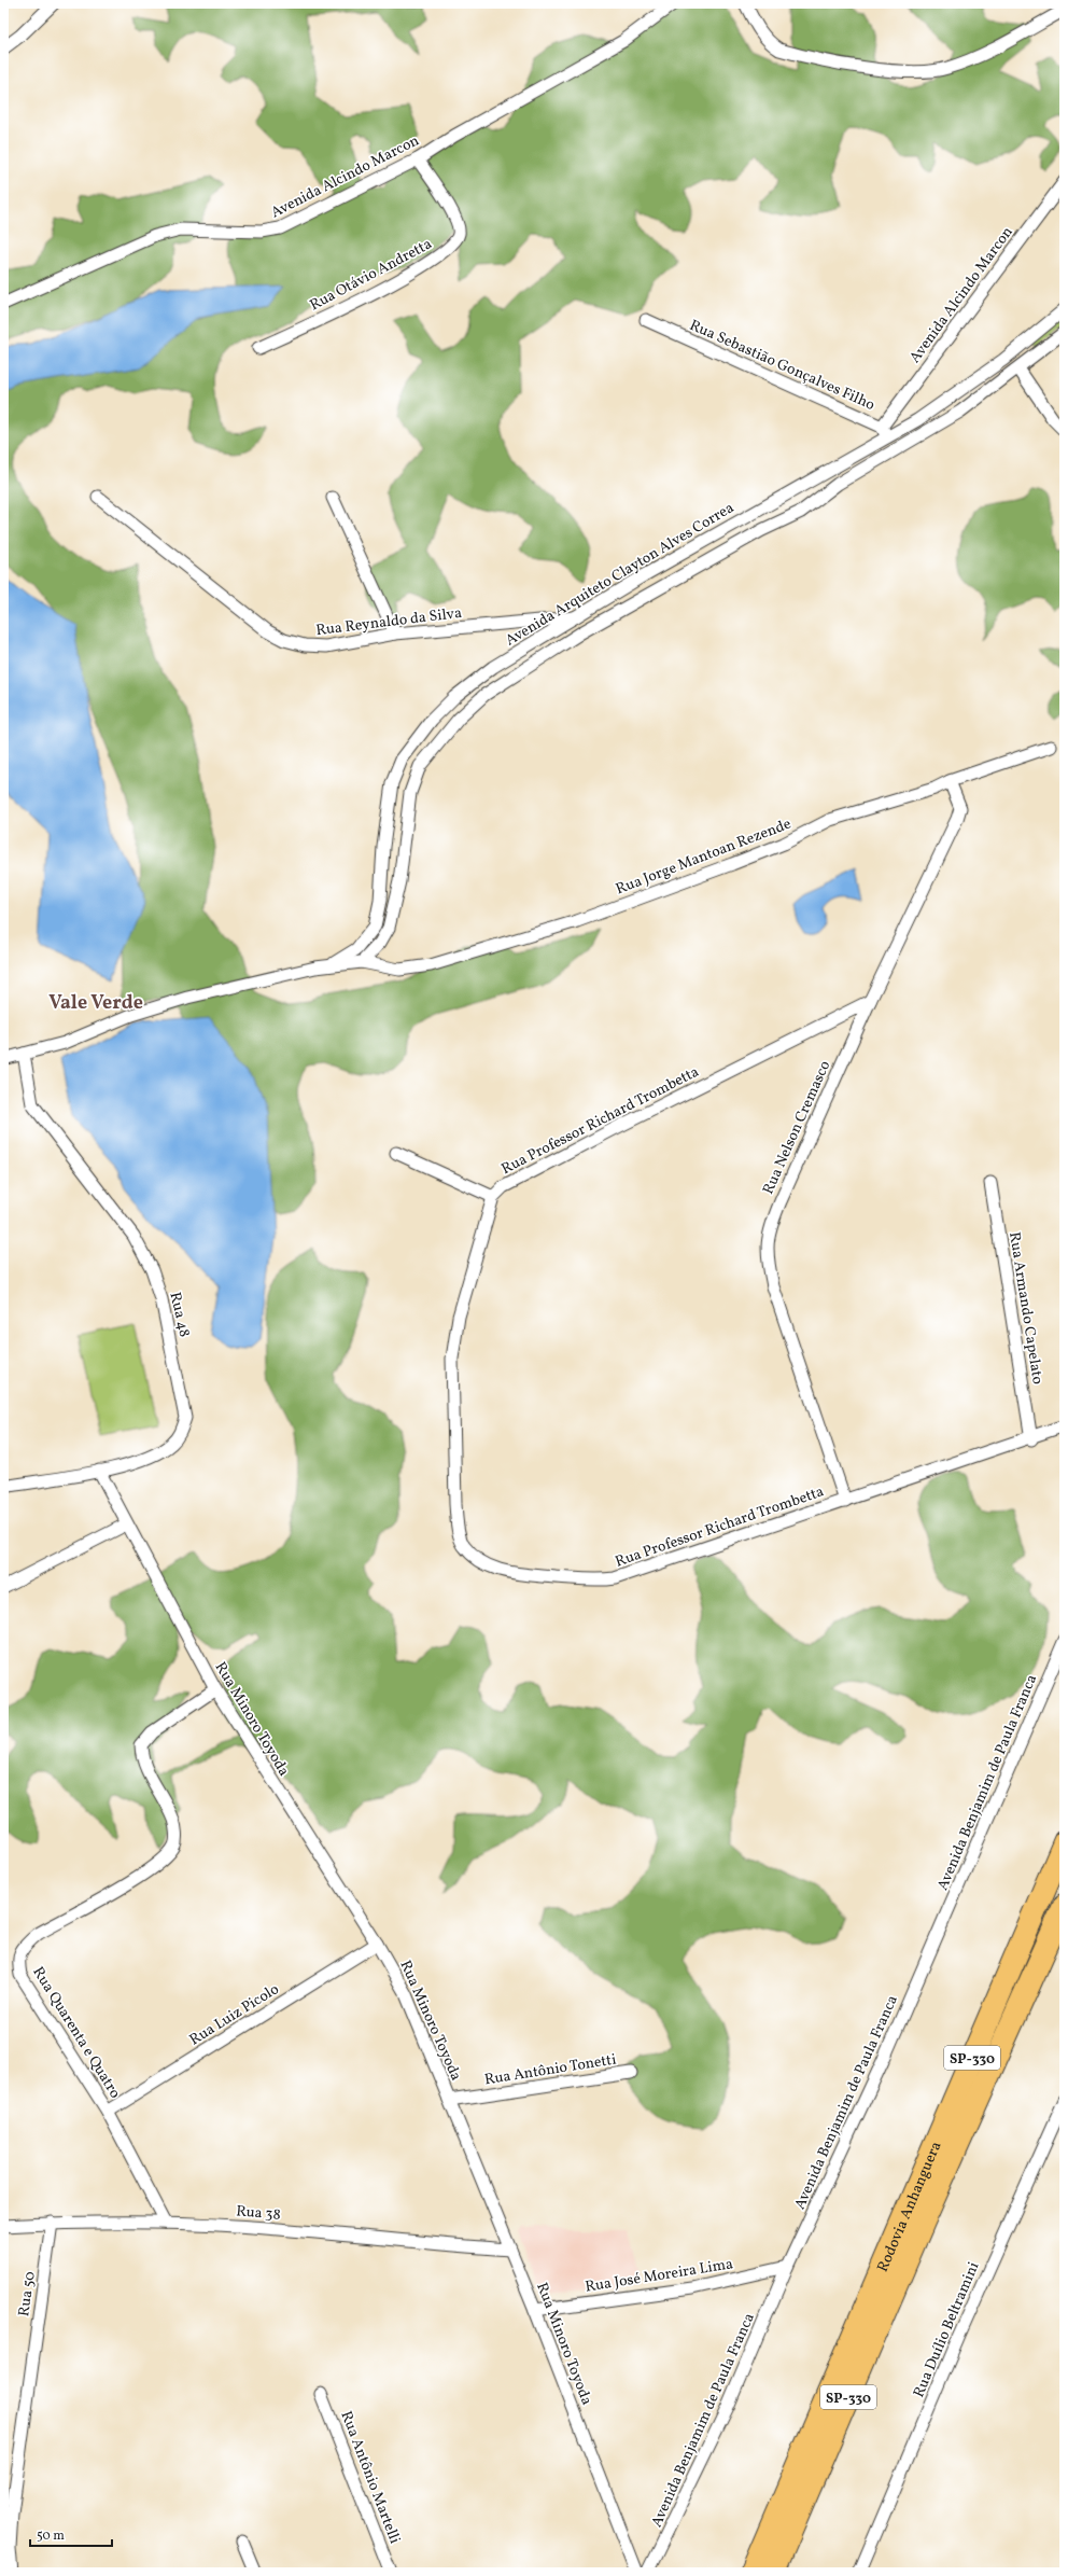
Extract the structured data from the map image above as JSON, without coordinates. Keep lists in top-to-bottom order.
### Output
{
  "streets": {
    "highway": ["SP-330", "Rodovia Anhanguera"],
    "street": [
      "Avenida Alcindo Marcon",
      "Rua Otávio Andretta",
      "Rua Sebastião Gonçalves Filho",
      "Avenida Arquiteto Clayton Alves Correa",
      "Rua Reynaldo da Silva",
      "Rua Jorge Mantoan Rezende",
      "Rua Professor Richard Trombetta",
      "Rua Nelson Cremasco",
      "Rua Armando Capelato",
      "Rua 48",
      "Rua Minoro Toyoda",
      "Avenida Benjamim de Paula Franca",
      "Rua Luiz Picolo",
      "Rua Quarenta e Quatro",
      "Rua Antônio Tonetti",
      "Rua 38",
      "Rua José Moreira Lima",
      "Rua 50",
      "Rua Duílio Beltramini",
      "Rua Antônio Martelli"
    ]
  },
  "crossings": [
    ["Avenida Alcindo Marcon", "Rua Otávio Andretta"],
    ["Avenida Alcindo Marcon", "Rua Sebastião Gonçalves Filho"],
    ["Rua Sebastião Gonçalves Filho", "Avenida Arquiteto Clayton Alves Correa"],
    ["Avenida Arquiteto Clayton Alves Correa", "Rua Reynaldo da Silva"],
    ["Avenida Arquiteto Clayton Alves Correa", "Rua Jorge Mantoan Rezende"],
    ["Rua Jorge Mantoan Rezende", "Rua Nelson Cremasco"],
    ["Rua Professor Richard Trombetta", "Rua Nelson Cremasco"],
    ["Rua Professor Richard Trombetta", "Rua Armando Capelato"],
    ["Rua 48", "Rua Minoro Toyoda"],
    ["Rua Minoro Toyoda", "Rua Luiz Picolo"],
    ["Rua Minoro Toyoda", "Rua Quarenta e Quatro"],
    ["Rua Minoro Toyoda", "Rua Antônio Tonetti"],
    ["Rua Minoro Toyoda", "Rua 38"],
    ["Rua Minoro Toyoda", "Rua José Moreira Lima"],
    ["Avenida Benjamim de Paula Franca", "Rua José Moreira Lima"],
    ["Rua Luiz Picolo", "Rua Quarenta e Quatro"],
    ["Rua Quarenta e Quatro", "Rua 38"],
    ["Rua 38", "Rua 50"]
  ],
  "districts": ["Vale Verde"],
  "scale_bar": "50 m"
}
